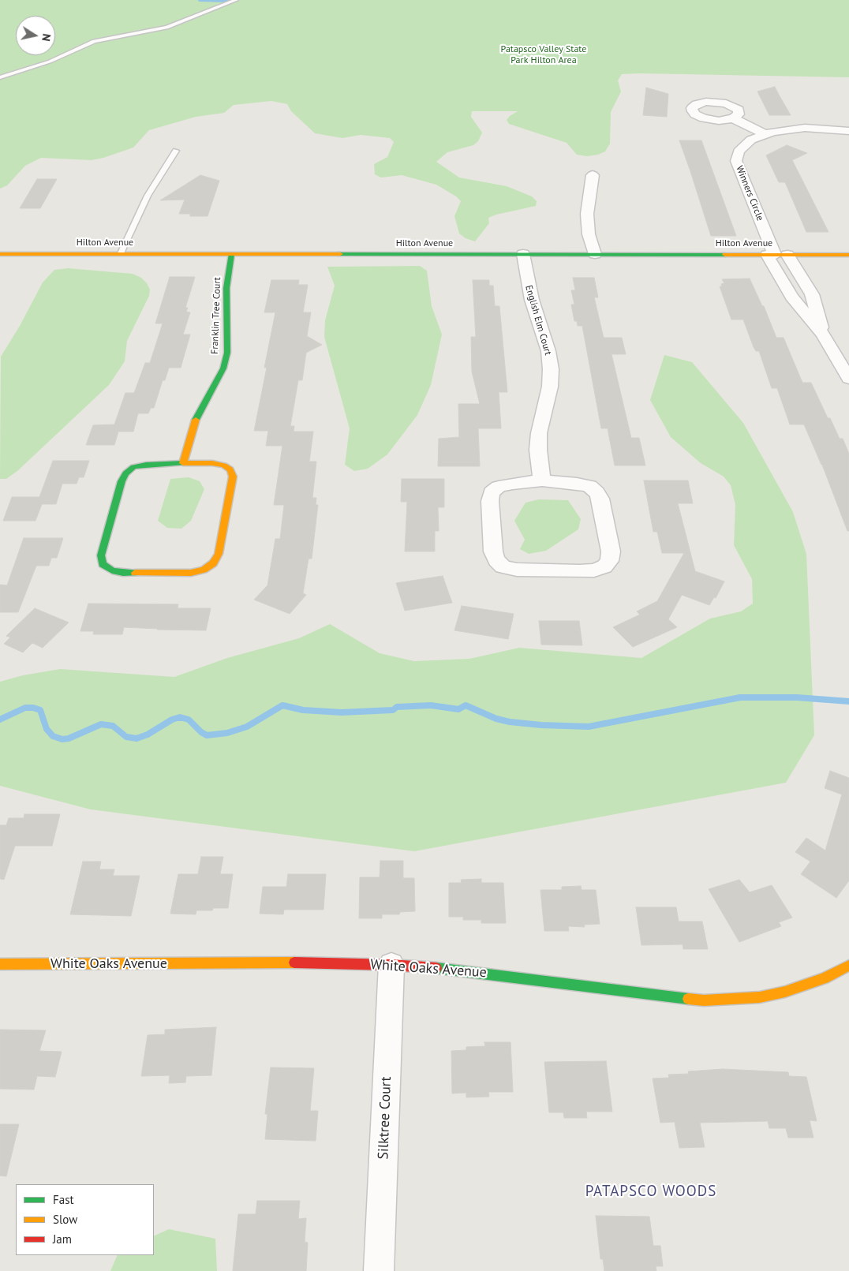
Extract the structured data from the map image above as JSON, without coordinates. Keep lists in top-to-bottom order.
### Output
{
  "streets": {
    "street": [
      "Winners Circle",
      "Hilton Avenue",
      "Franklin Tree Court",
      "English Elm Court",
      "White Oaks Avenue",
      "Silktree Court"
    ]
  },
  "crossings": [
    ["Winners Circle", "Hilton Avenue"],
    ["Hilton Avenue", "Franklin Tree Court"],
    ["Hilton Avenue", "English Elm Court"],
    ["White Oaks Avenue", "Silktree Court"]
  ],
  "districts": ["PATAPSCO WOODS"],
  "parks": ["Patapsco Valley State Park Hilton Area"],
  "legend": ["Fast", "Slow", "Jam"],
  "north": "right"
}
